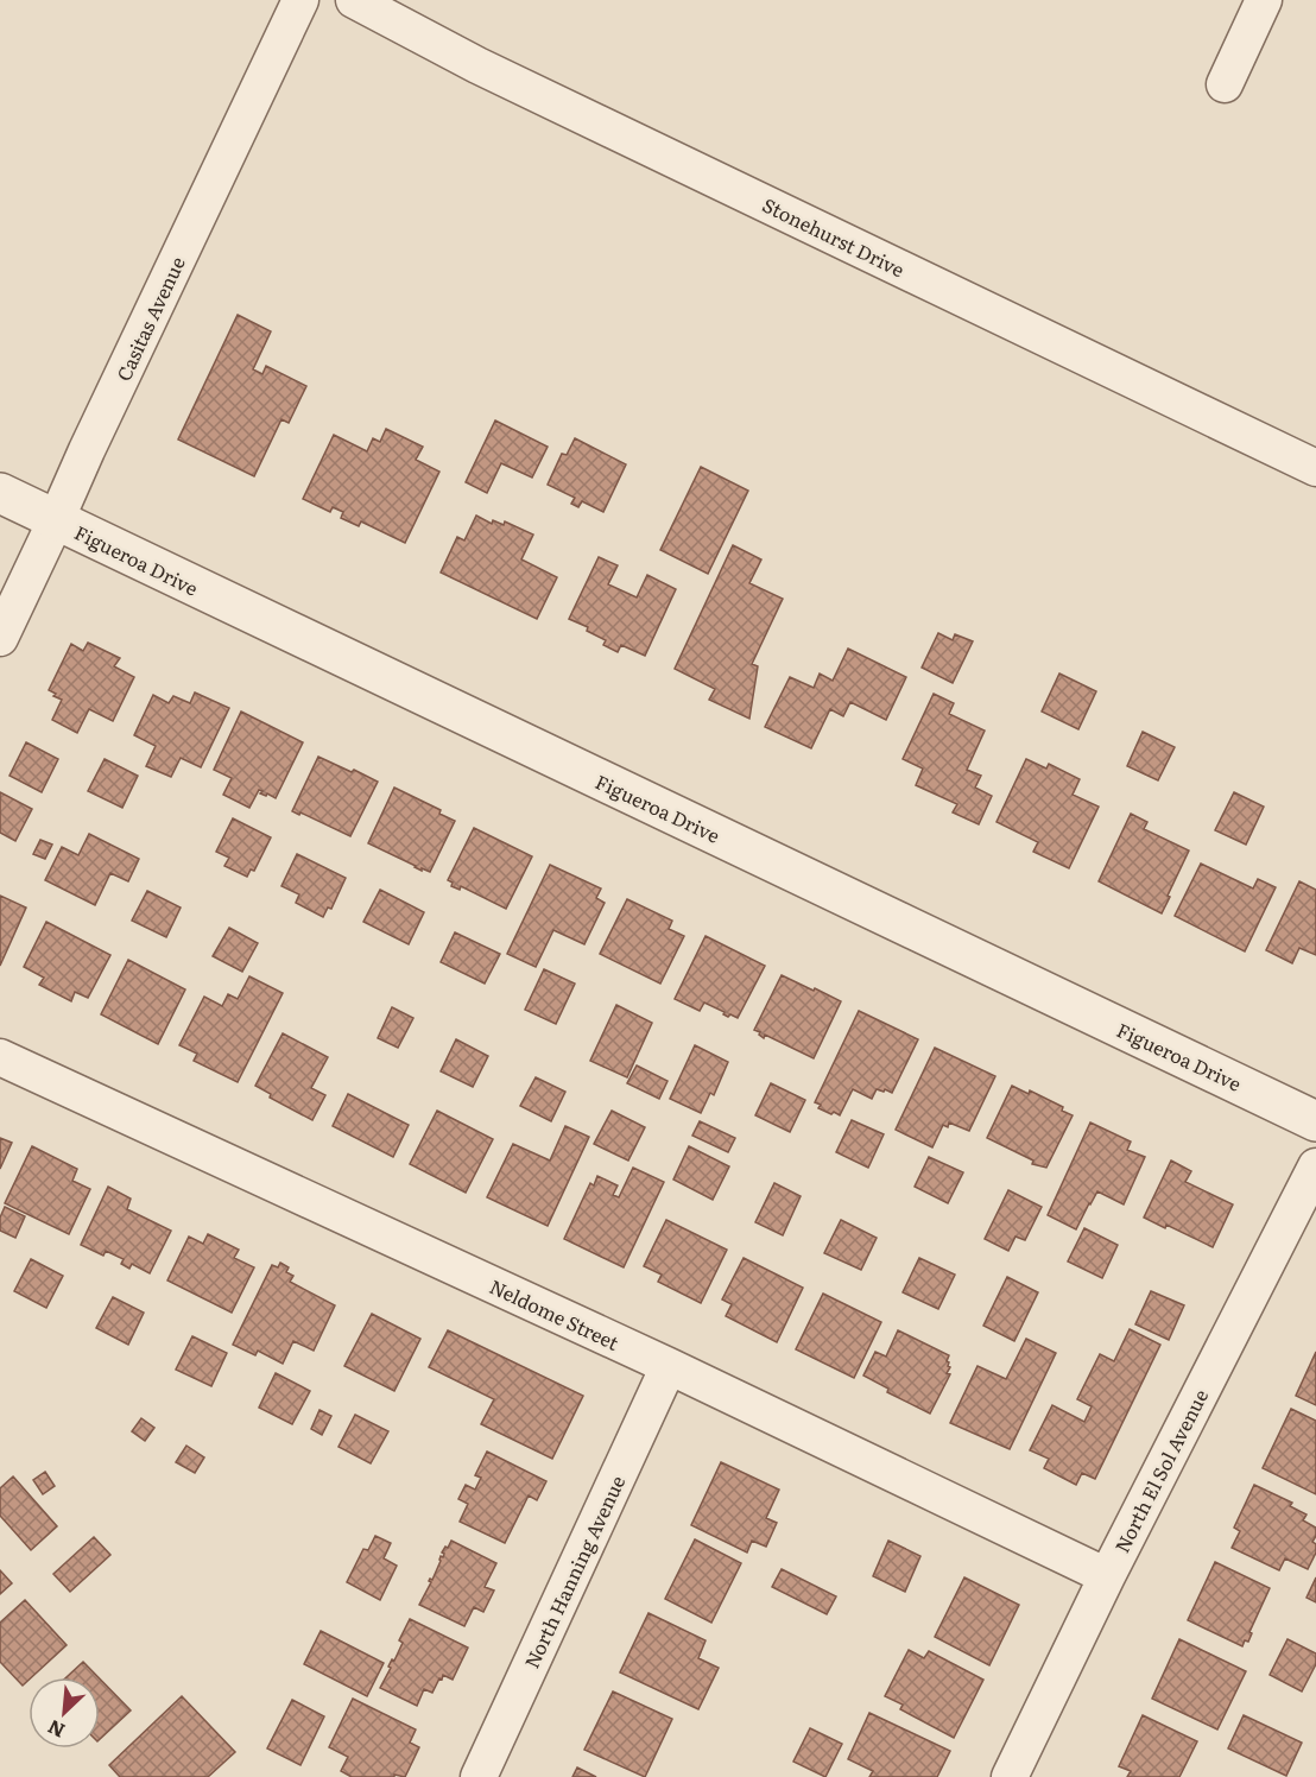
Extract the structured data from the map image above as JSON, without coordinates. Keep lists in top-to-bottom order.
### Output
{
  "streets": {
    "street": [
      "Stonehurst Drive",
      "Casitas Avenue",
      "Figueroa Drive",
      "Neldome Street",
      "North El Sol Avenue",
      "North Hanning Avenue"
    ]
  },
  "crossings": [
    ["Casitas Avenue", "Figueroa Drive"],
    ["Neldome Street", "North El Sol Avenue"],
    ["Neldome Street", "North Hanning Avenue"]
  ],
  "north": "bottom left"
}
